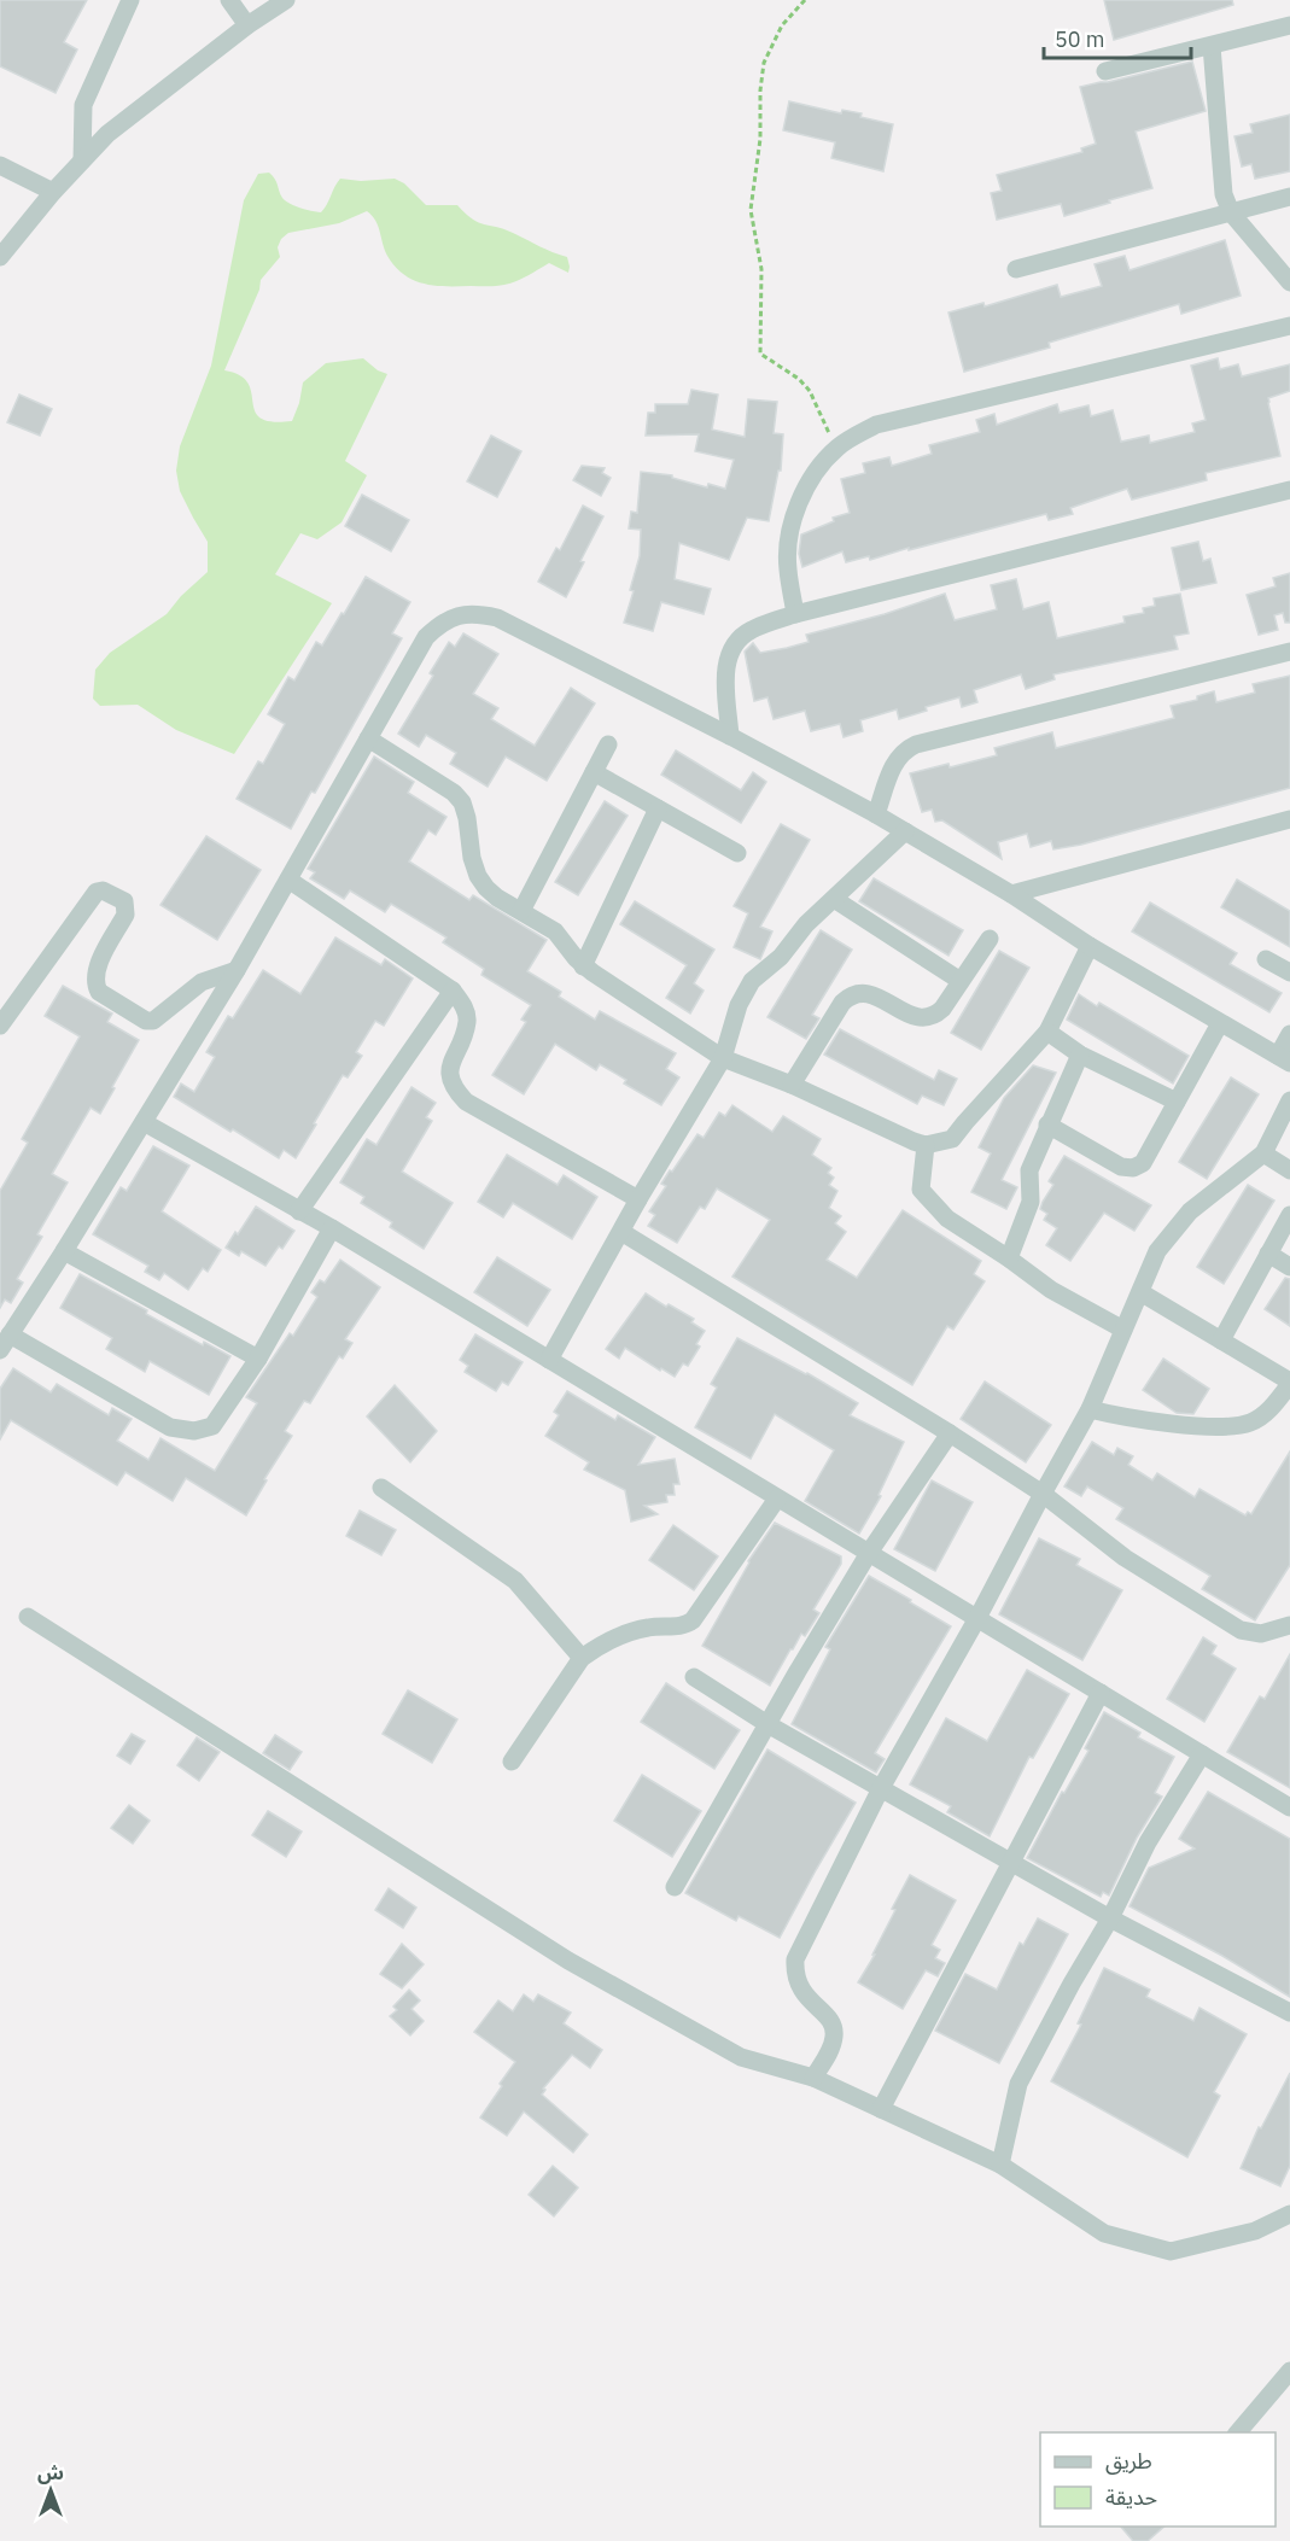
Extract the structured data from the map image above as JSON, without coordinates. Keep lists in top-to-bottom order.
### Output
{
  "legend": ["طريق", "حديقة"],
  "scale_bar": "50 m",
  "north": "top"
}
